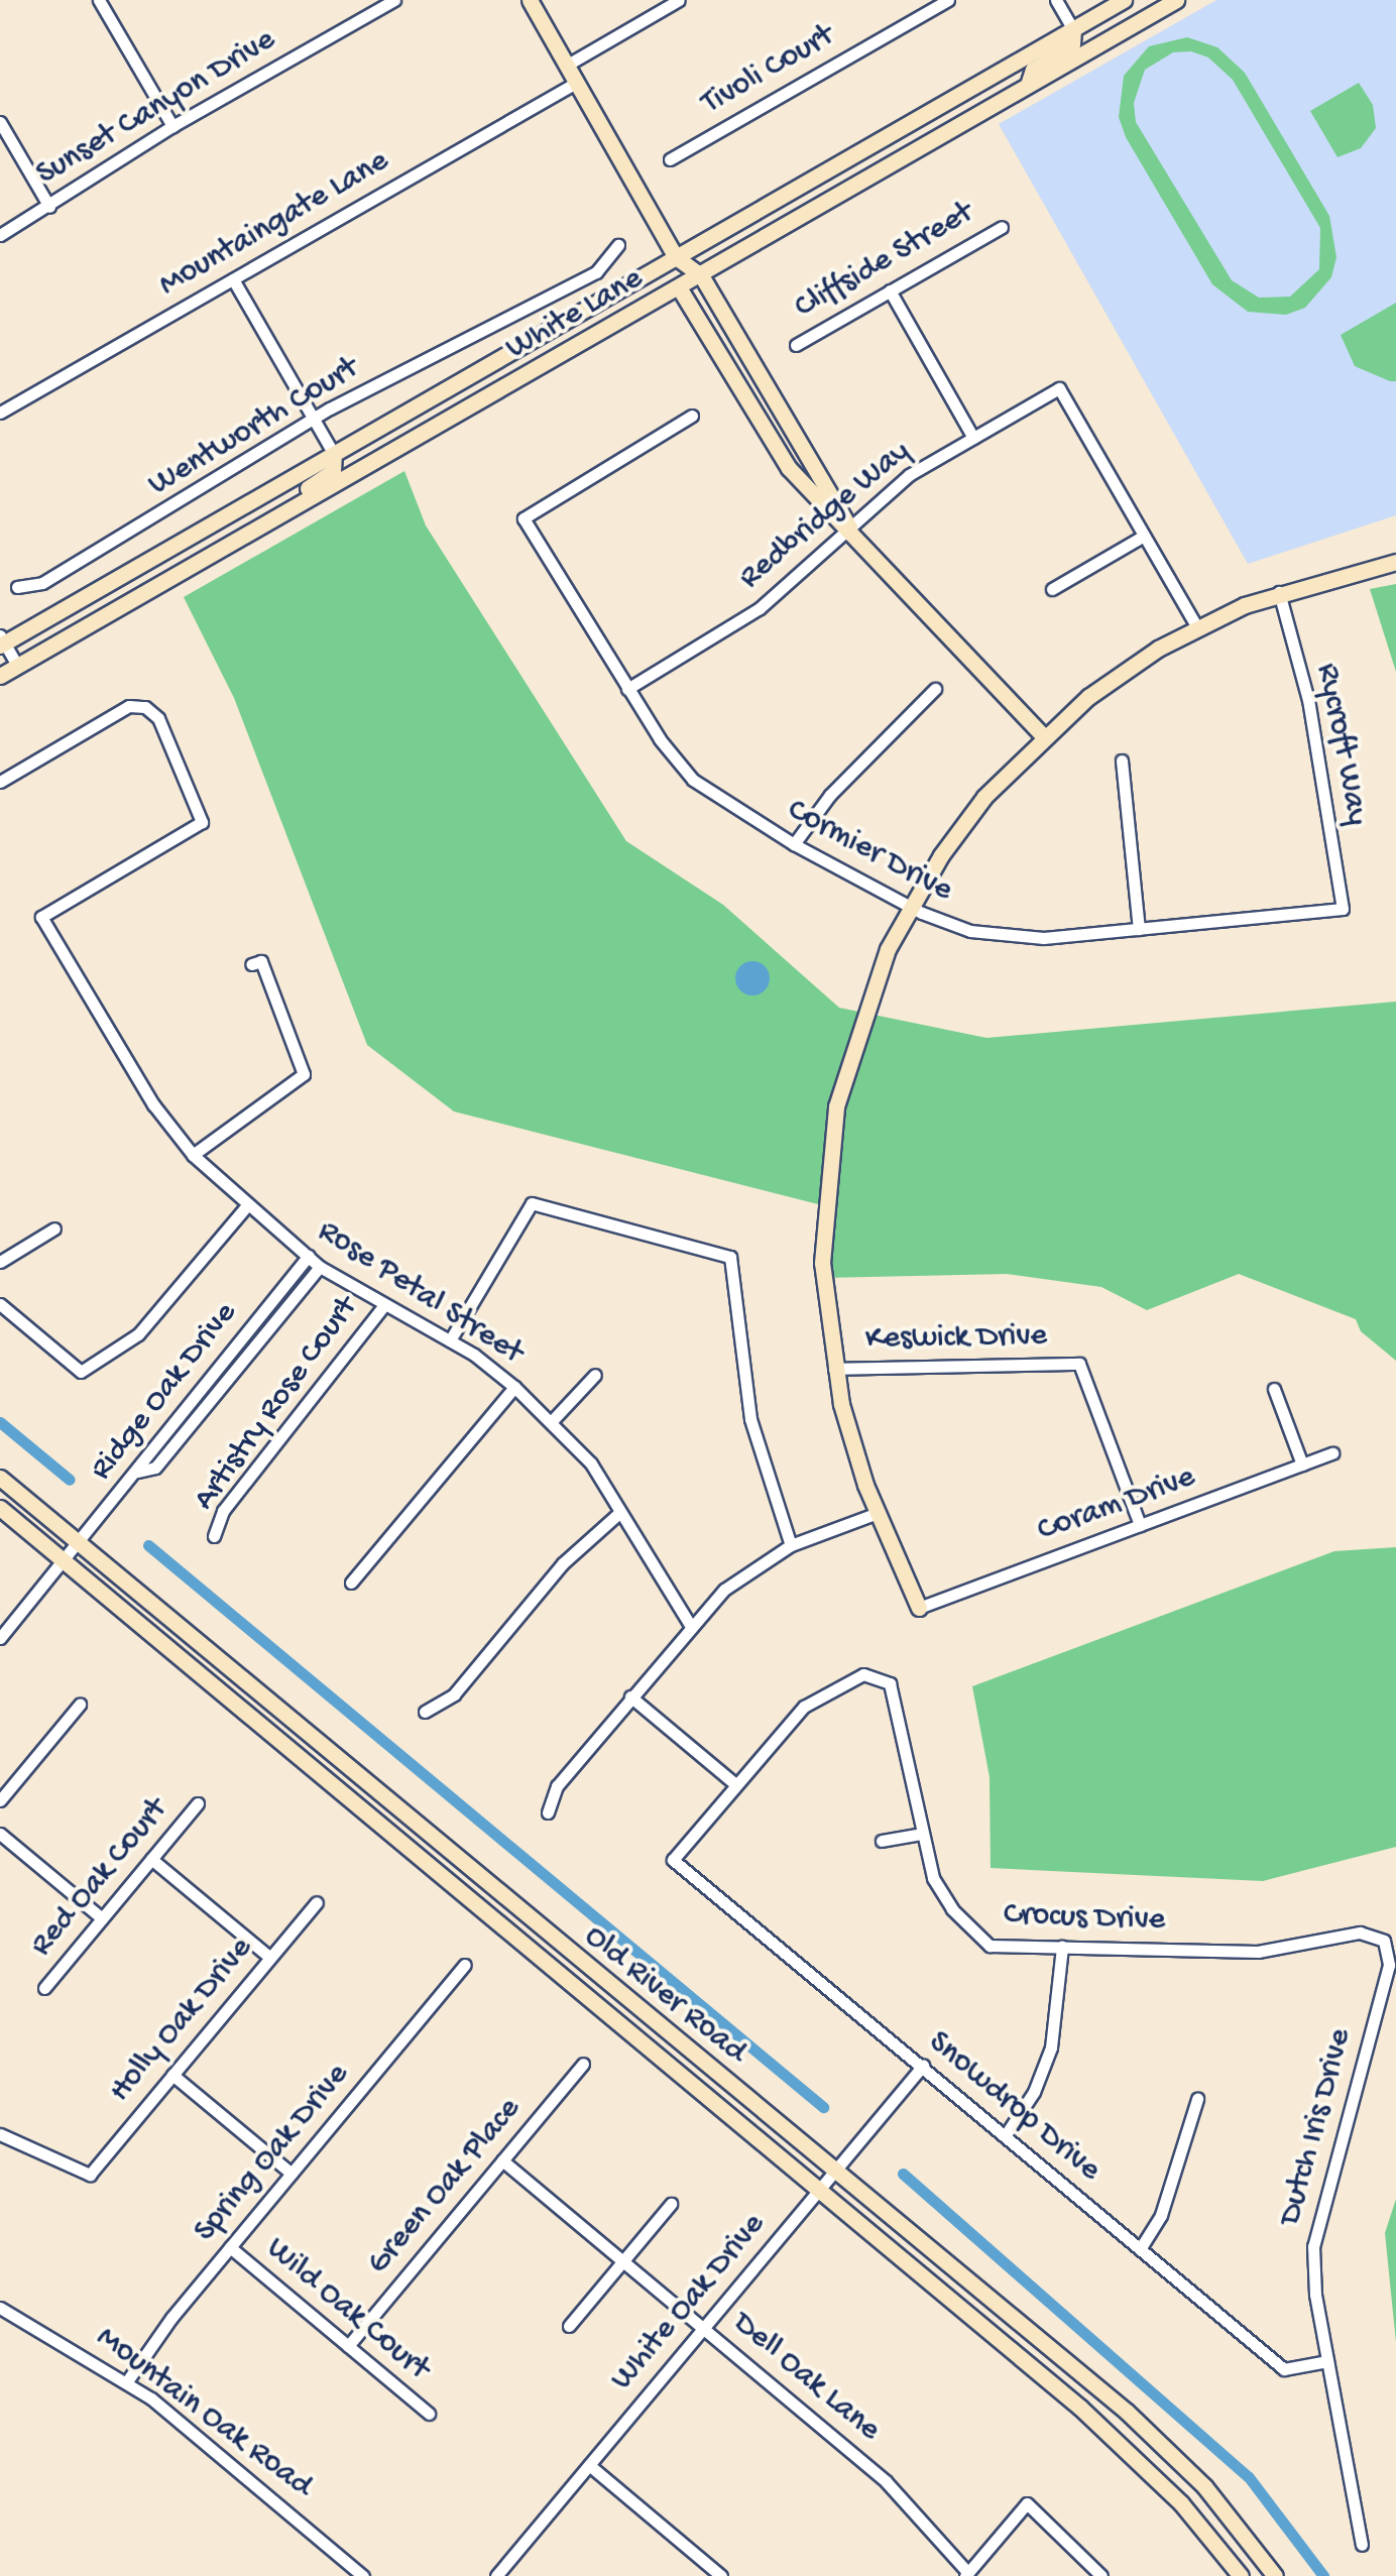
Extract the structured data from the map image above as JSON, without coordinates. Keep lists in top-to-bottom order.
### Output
{
  "streets": {
    "main road": ["White Lane", "Old River Road"],
    "street": [
      "Tivoli Court",
      "Sunset Canyon Drive",
      "Mountaingate Lane",
      "Cliffside Street",
      "Wentworth Court",
      "Redbridge Way",
      "Rycroft Way",
      "Cormier Drive",
      "Rose Petal Street",
      "Keswick Drive",
      "Ridge Oak Drive",
      "Artistry Rose Court",
      "Coram Drive",
      "Red Oak Court",
      "Crocus Drive",
      "Holly Oak Drive",
      "Snowdrop Drive",
      "Dutch Iris Drive",
      "Spring Oak Drive",
      "Green Oak Place",
      "White Oak Drive",
      "Wild Oak Court",
      "Dell Oak Lane",
      "Mountain Oak Road"
    ]
  },
  "crossings": [
    ["Redbridge Way", "Cormier Drive"],
    ["Rycroft Way", "Cormier Drive"],
    ["Rose Petal Street", "Ridge Oak Drive"],
    ["Rose Petal Street", "Artistry Rose Court"],
    ["Keswick Drive", "Coram Drive"],
    ["Ridge Oak Drive", "Old River Road"],
    ["Crocus Drive", "Snowdrop Drive"],
    ["Crocus Drive", "Dutch Iris Drive"],
    ["Old River Road", "White Oak Drive"],
    ["Snowdrop Drive", "Dutch Iris Drive"],
    ["Snowdrop Drive", "White Oak Drive"],
    ["Spring Oak Drive", "Wild Oak Court"],
    ["Spring Oak Drive", "Mountain Oak Road"],
    ["Green Oak Place", "Wild Oak Court"],
    ["Green Oak Place", "Dell Oak Lane"],
    ["White Oak Drive", "Dell Oak Lane"]
  ]
}
